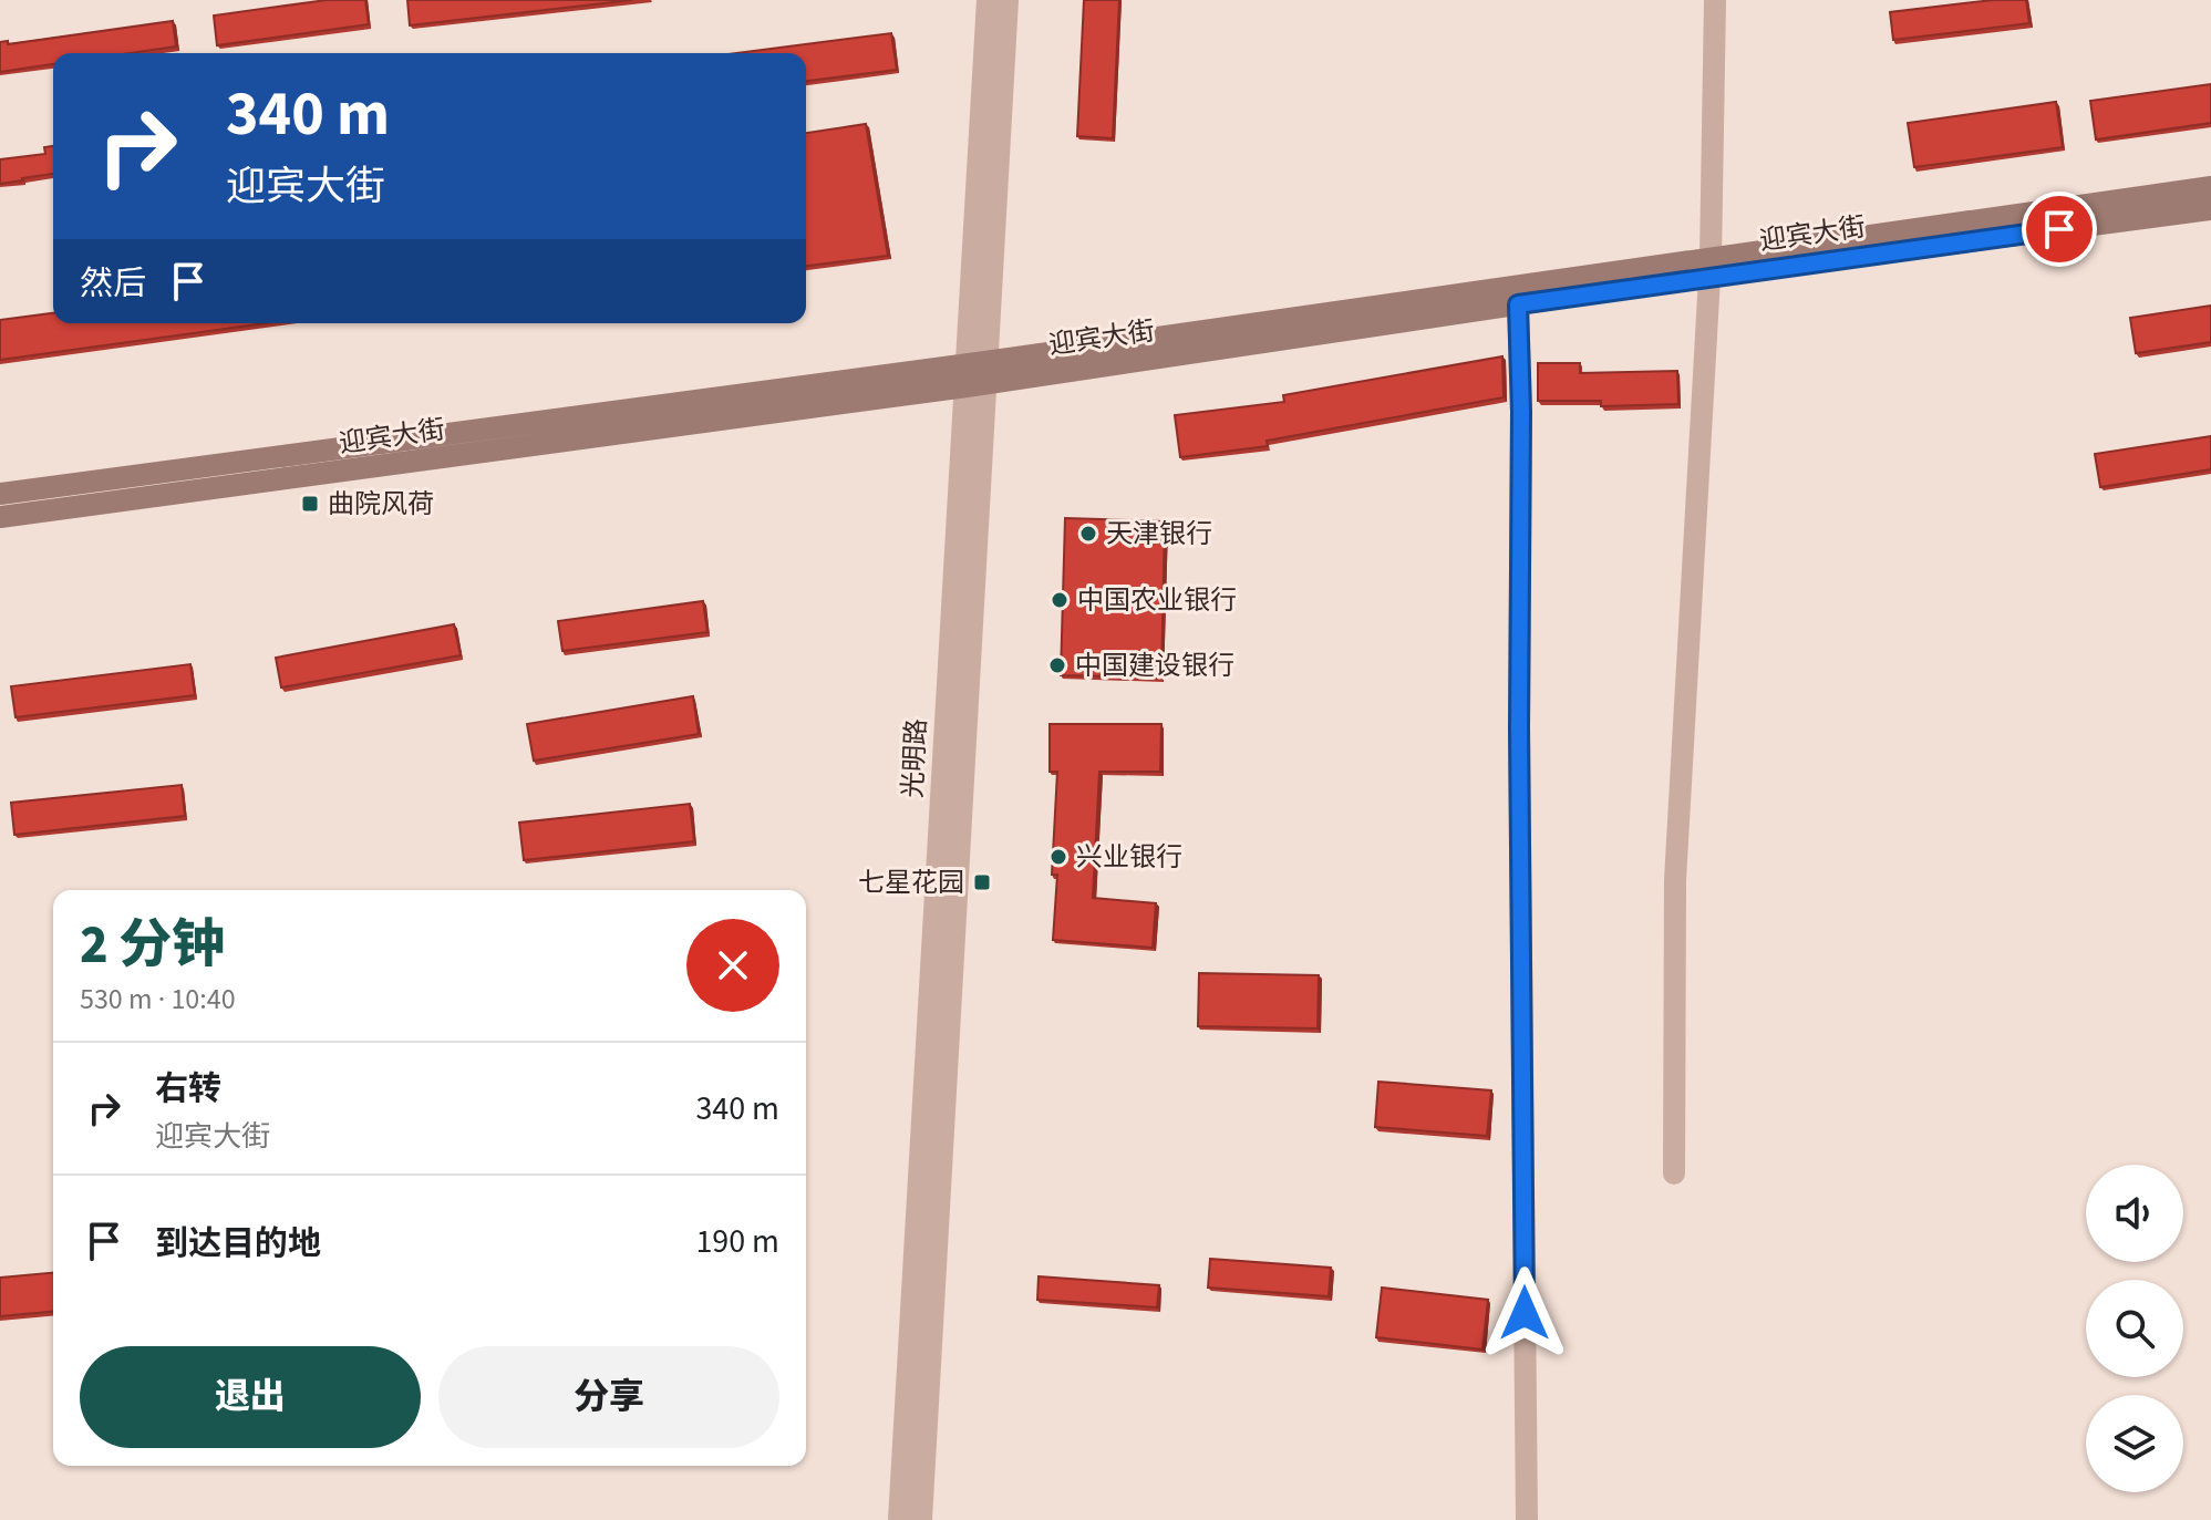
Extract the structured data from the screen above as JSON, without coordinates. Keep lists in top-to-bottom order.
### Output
{
  "streets": {
    "main road": ["迎宾大街"],
    "street": ["光明路"]
  },
  "crossings": [
    ["迎宾大街", "光明路"]
  ],
  "places": {
    "transit": ["曲院风荷", "七星花园"],
    "other": [
      "天津银行",
      "中国农业银行",
      "中国建设银行",
      "兴业银行"
    ]
  },
  "page": {
    "turn": ["340 m", "迎宾大街"],
    "then": "然后",
    "heading": ["2 分钟", "530 m · 10:40"],
    "list": [
      {
        "name": "右转",
        "note": "迎宾大街",
        "value": "340 m"
      },
      {
        "name": "到达目的地",
        "value": "190 m"
      }
    ],
    "buttons": ["退出", "分享"]
  }
}
